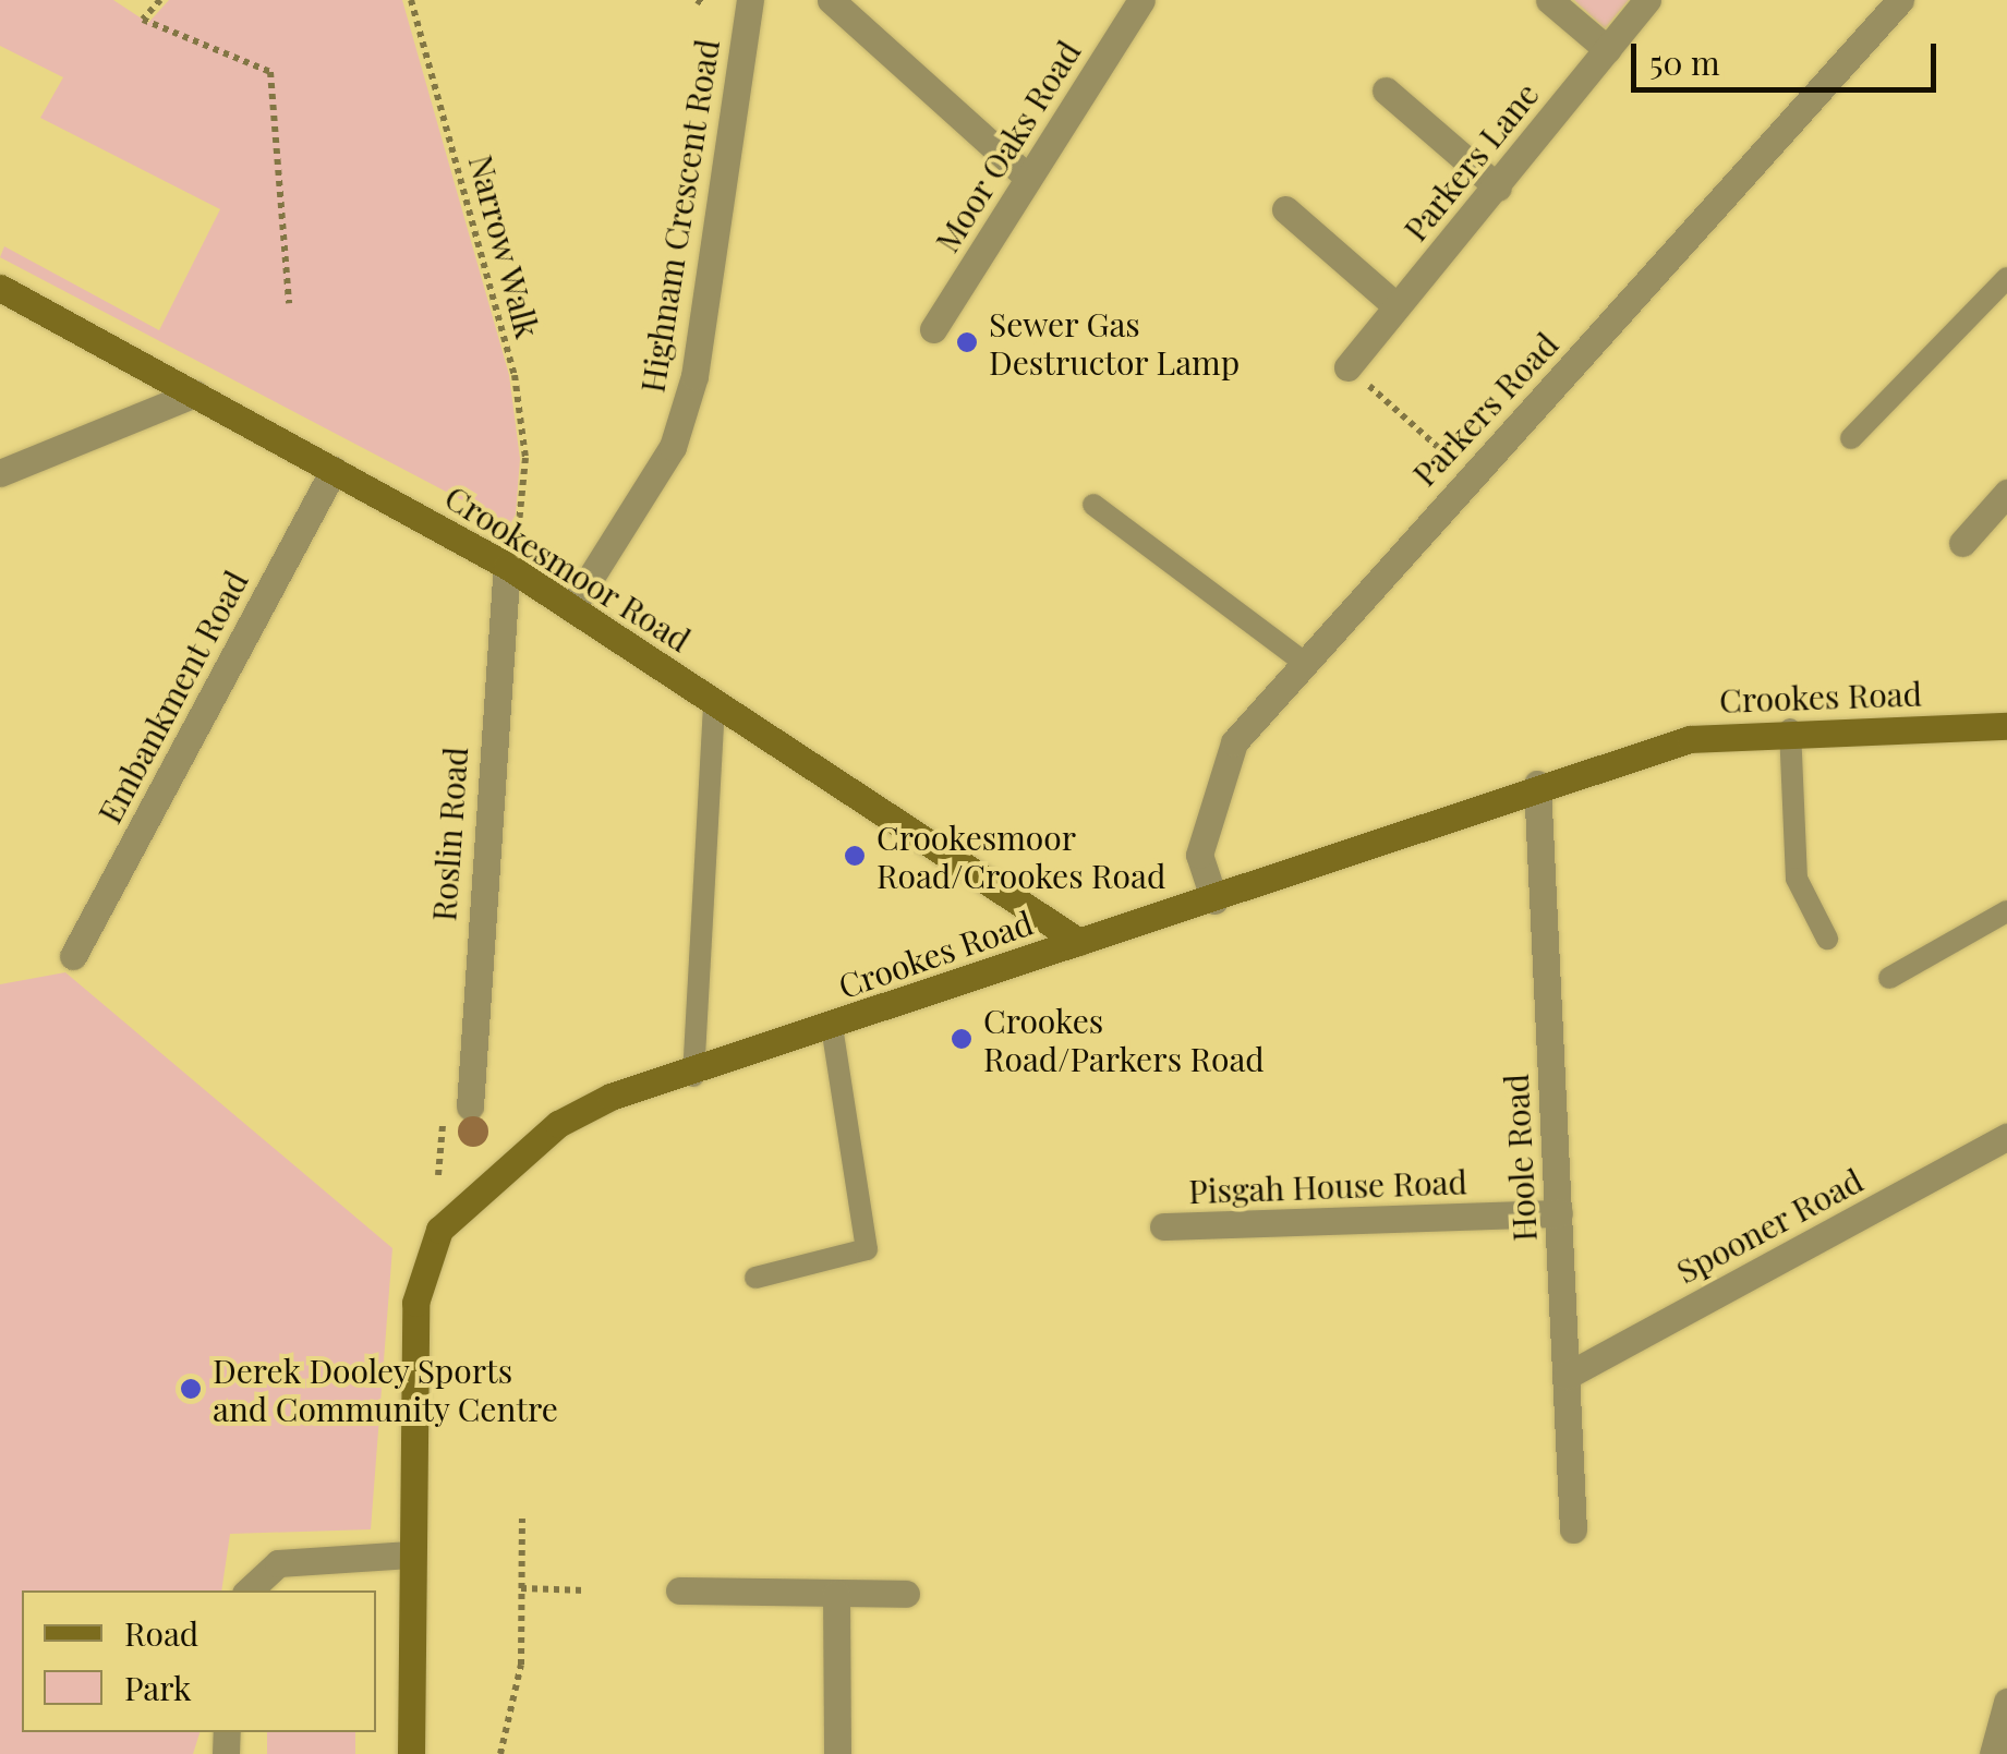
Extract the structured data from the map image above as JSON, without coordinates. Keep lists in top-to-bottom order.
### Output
{
  "streets": {
    "street": [
      "Moor Oaks Road",
      "Parkers Lane",
      "Highnam Crescent Road",
      "Parkers Road",
      "Crookesmoor Road",
      "Embankment Road",
      "Crookes Road",
      "Roslin Road",
      "Hoole Road",
      "Pisgah House Road",
      "Spooner Road"
    ],
    "path": ["Narrow Walk"]
  },
  "crossings": [
    ["Highnam Crescent Road", "Crookesmoor Road"],
    ["Parkers Road", "Crookes Road"],
    ["Crookesmoor Road", "Embankment Road"],
    ["Crookesmoor Road", "Crookes Road"],
    ["Crookesmoor Road", "Roslin Road"],
    ["Crookes Road", "Hoole Road"],
    ["Hoole Road", "Pisgah House Road"],
    ["Hoole Road", "Spooner Road"]
  ],
  "places": [
    "Sewer Gas Destructor Lamp",
    "Crookesmoor Road/Crookes Road",
    "Crookes Road/Parkers Road",
    "Derek Dooley Sports and Community Centre"
  ],
  "legend": ["Road", "Park"],
  "scale_bar": "50 m"
}
